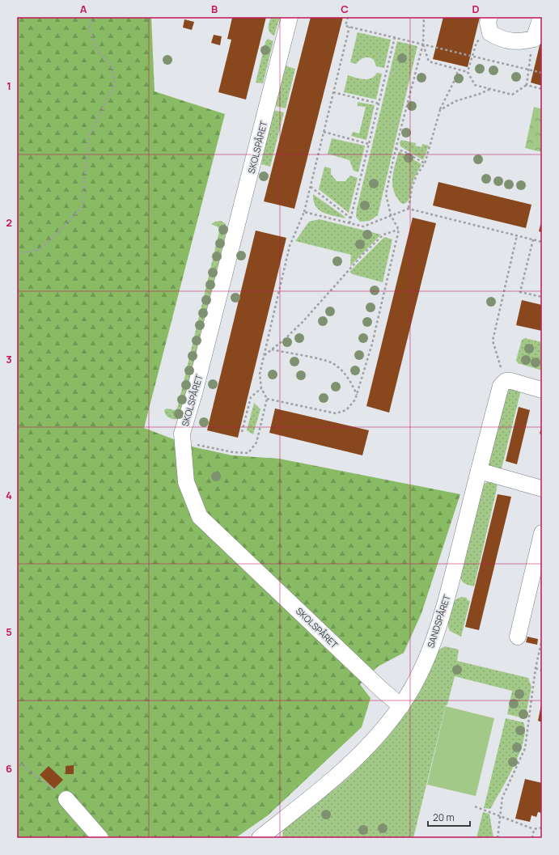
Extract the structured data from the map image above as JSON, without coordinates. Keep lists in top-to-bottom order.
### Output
{
  "streets": {
    "street": ["SKOLSPÅRET", "SANDSPÅRET"]
  },
  "crossings": [
    ["SKOLSPÅRET", "SANDSPÅRET"]
  ],
  "scale_bar": "20 m",
  "grid": {
    "columns": [
      "A",
      "B",
      "C",
      "D"
    ],
    "rows": [
      "1",
      "2",
      "3",
      "4",
      "5",
      "6"
    ]
  }
}
